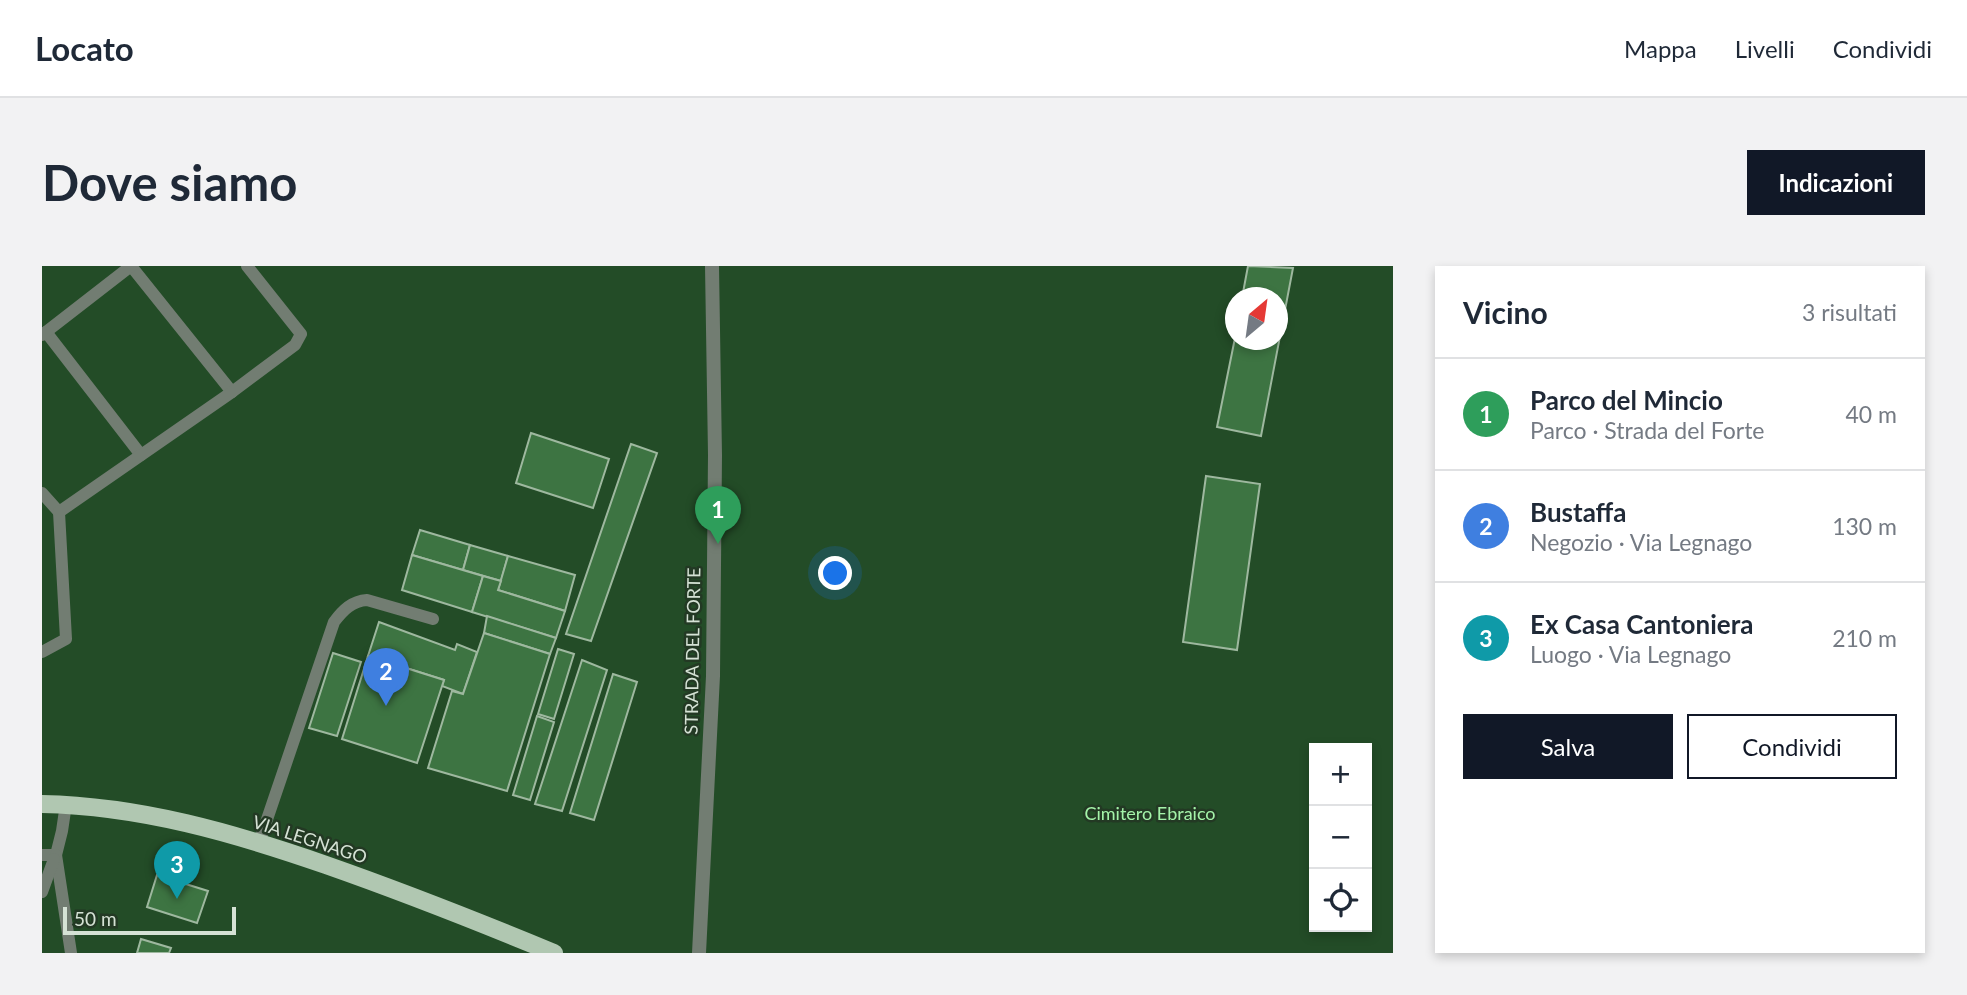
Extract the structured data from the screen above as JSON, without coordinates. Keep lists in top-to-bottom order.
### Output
{
  "streets": {
    "main road": ["VIA LEGNAGO"],
    "street": ["STRADA DEL FORTE"]
  },
  "parks": ["Cimitero Ebraico"],
  "scale_bar": "50 m",
  "north": "top right",
  "page": {
    "header": "Locato",
    "nav": ["Mappa", "Livelli", "Condividi"],
    "buttons": [
      "Indicazioni",
      ["Salva", "Condividi"]
    ],
    "title": "Dove siamo",
    "heading": ["Vicino", "3 risultati"],
    "list": [
      {
        "mark": "1",
        "name": "Parco del Mincio",
        "note": "Parco · Strada del Forte",
        "value": "40 m"
      },
      {
        "mark": "2",
        "name": "Bustaffa",
        "note": "Negozio · Via Legnago",
        "value": "130 m"
      },
      {
        "mark": "3",
        "name": "Ex Casa Cantoniera",
        "note": "Luogo · Via Legnago",
        "value": "210 m"
      }
    ],
    "pins": ["1", "2", "3"],
    "map_buttons": ["+", "−"],
    "scale": "50 m"
  }
}
